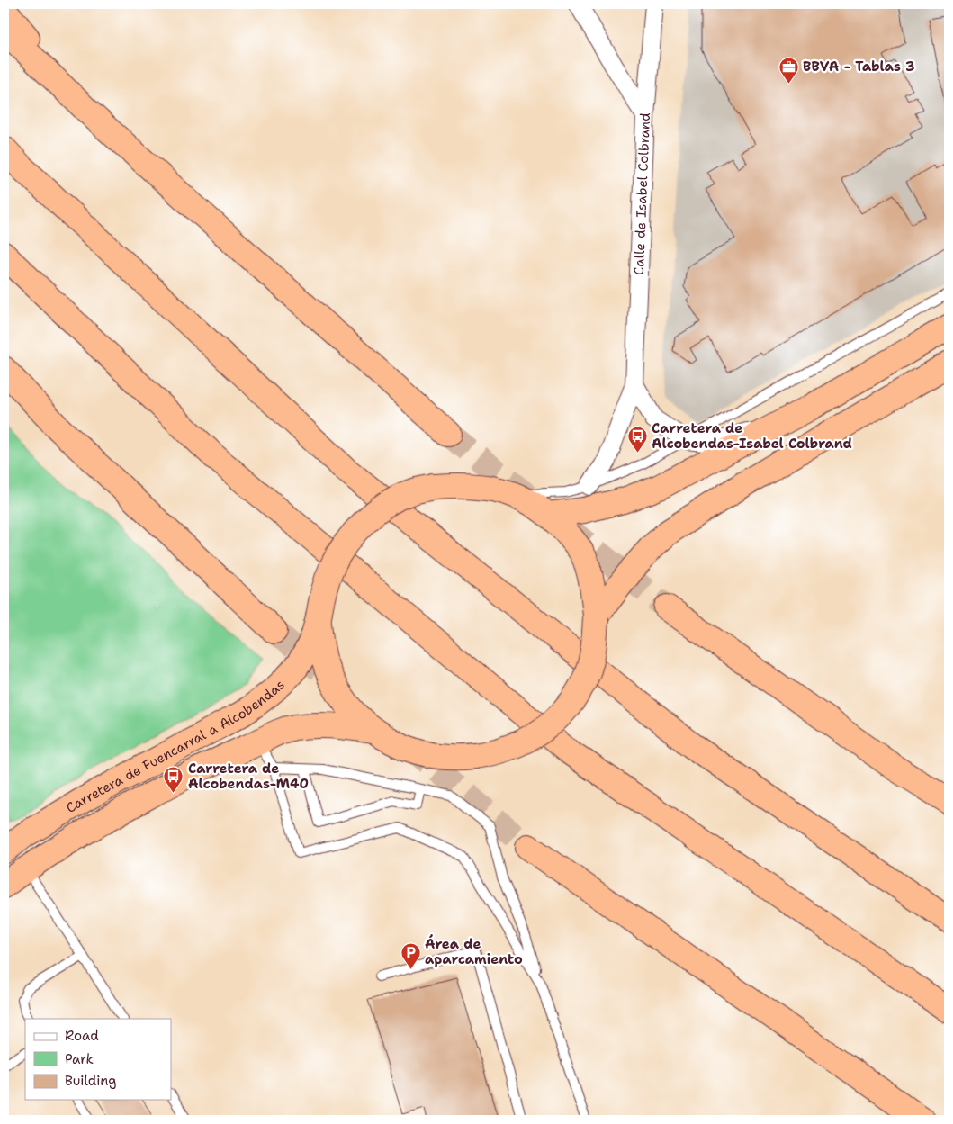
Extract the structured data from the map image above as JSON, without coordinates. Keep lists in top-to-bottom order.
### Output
{
  "streets": {
    "highway": ["Carretera de Fuencarral a Alcobendas"],
    "street": ["Calle de Isabel Colbrand"]
  },
  "places": {
    "office": ["BBVA - Tablas 3"],
    "bus stop": ["Carretera de Alcobendas-Isabel Colbrand", "Carretera de Alcobendas-M40"],
    "parking": ["Área de aparcamiento"]
  },
  "legend": ["Road", "Park", "Building"]
}
